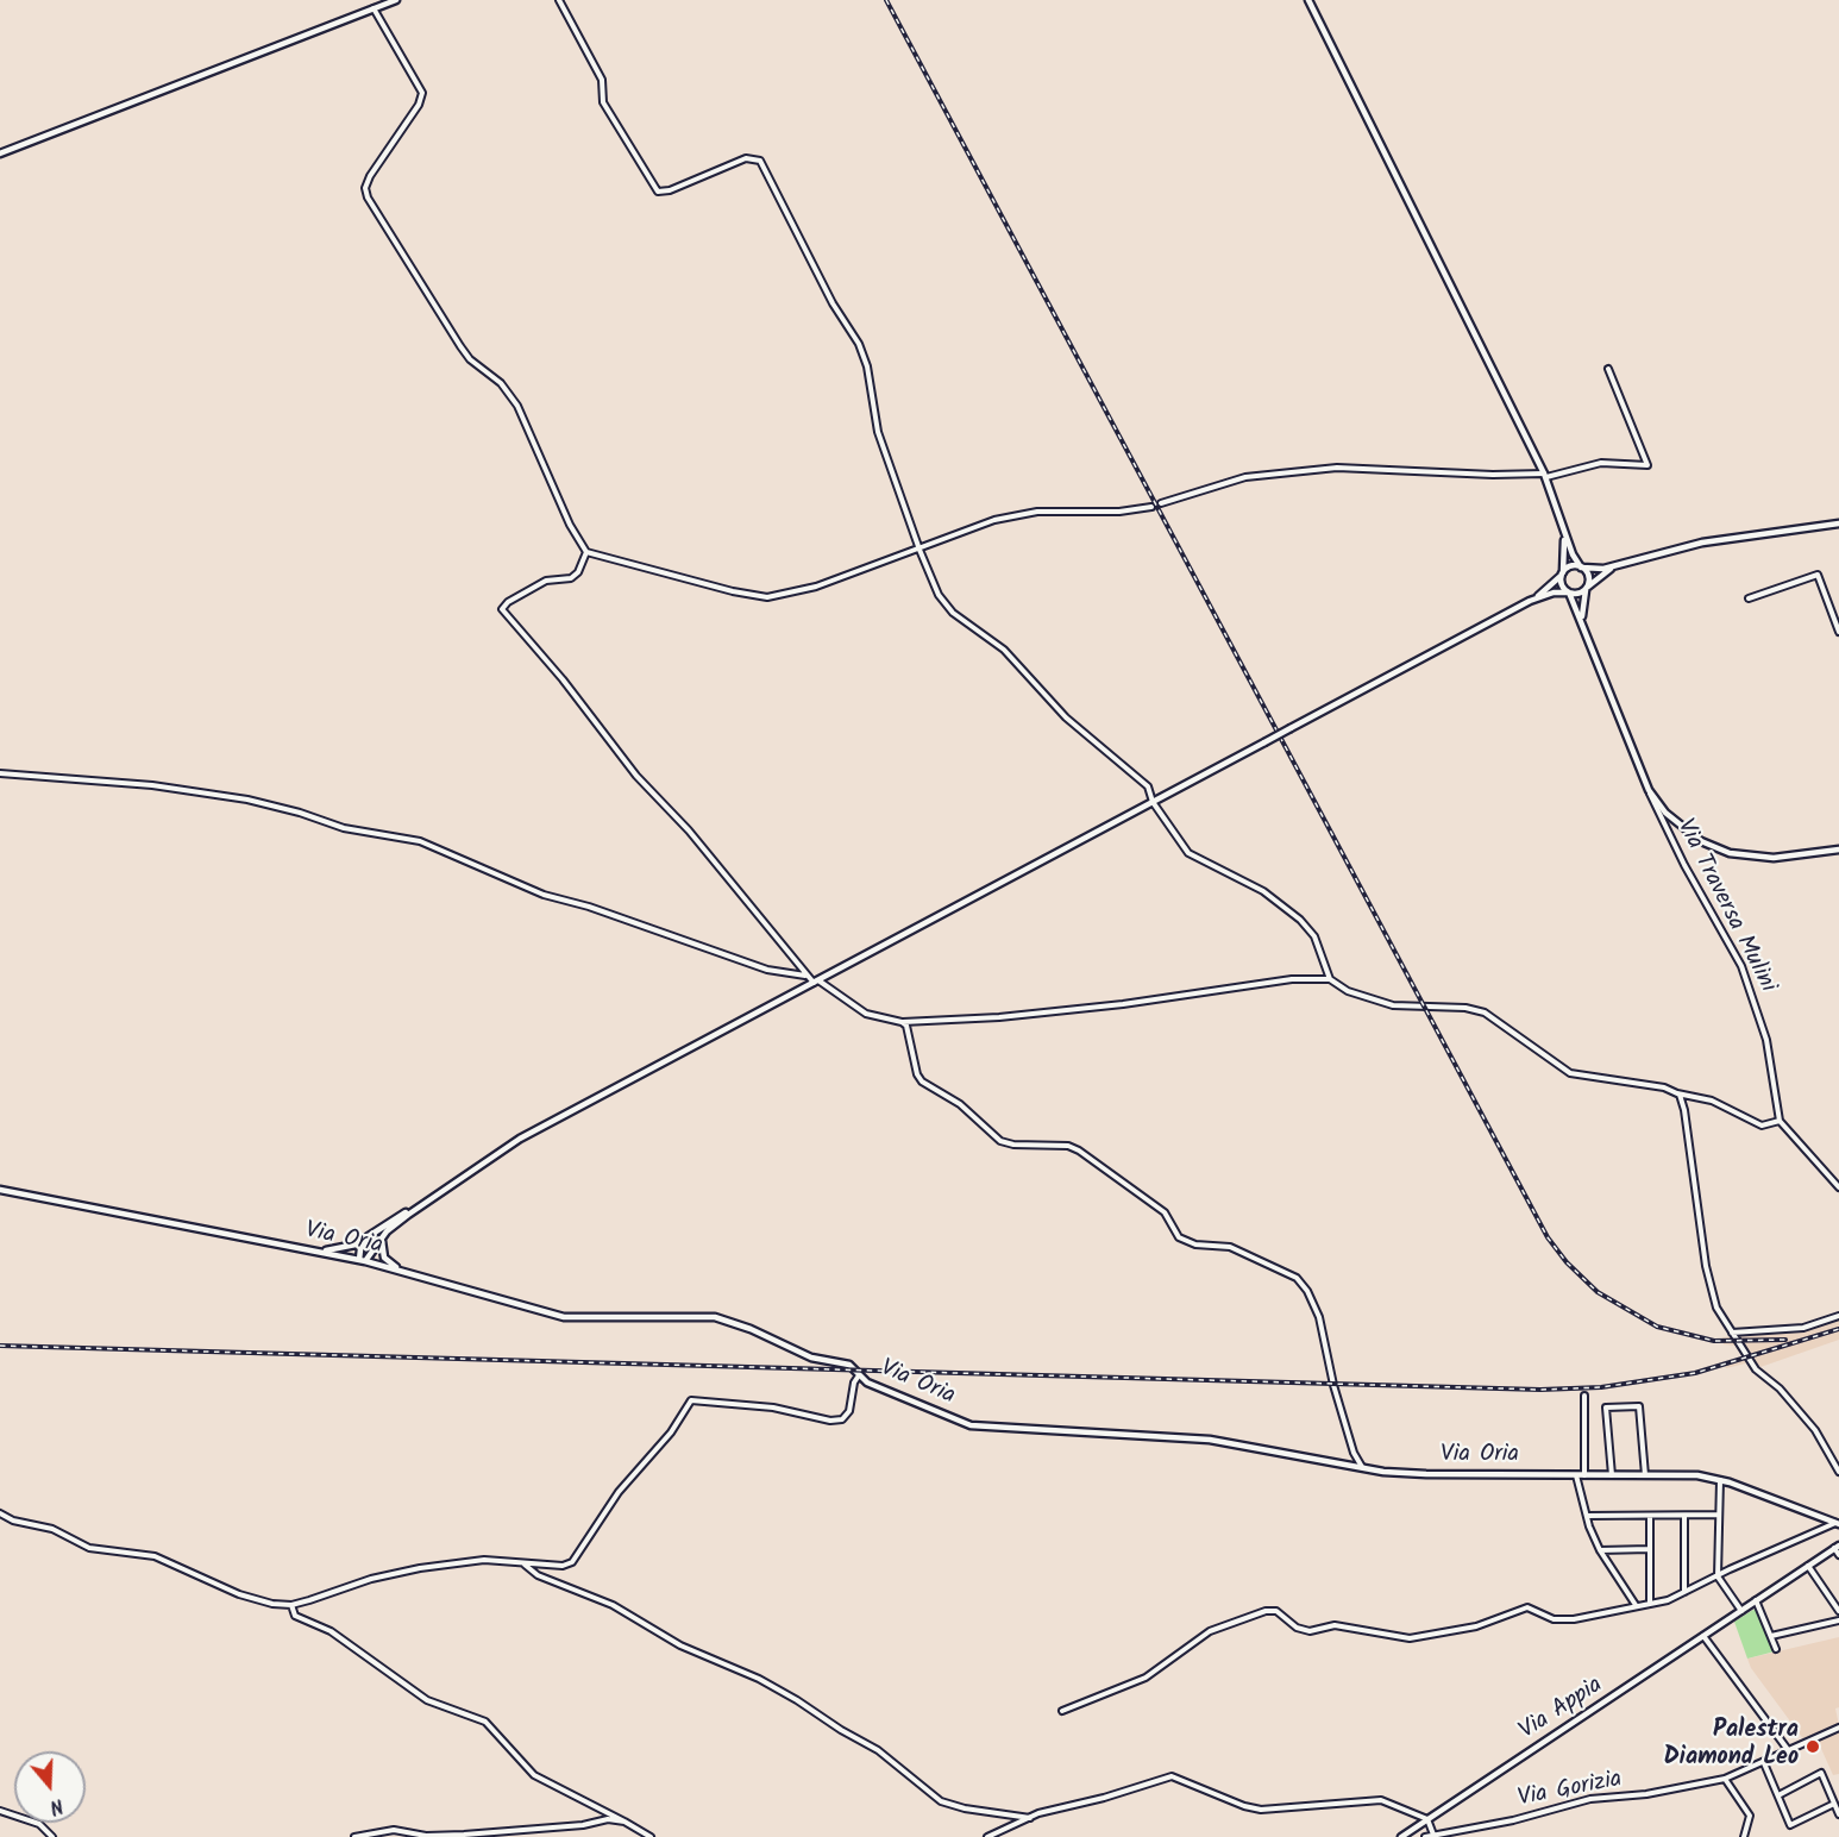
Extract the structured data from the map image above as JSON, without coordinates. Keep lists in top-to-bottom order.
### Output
{
  "streets": {
    "main road": ["Via Oria", "Via Appia"],
    "street": ["Via Traversa Mulini", "Via Gorizia"]
  },
  "places": ["Palestra Diamond Leo"],
  "north": "bottom"
}
